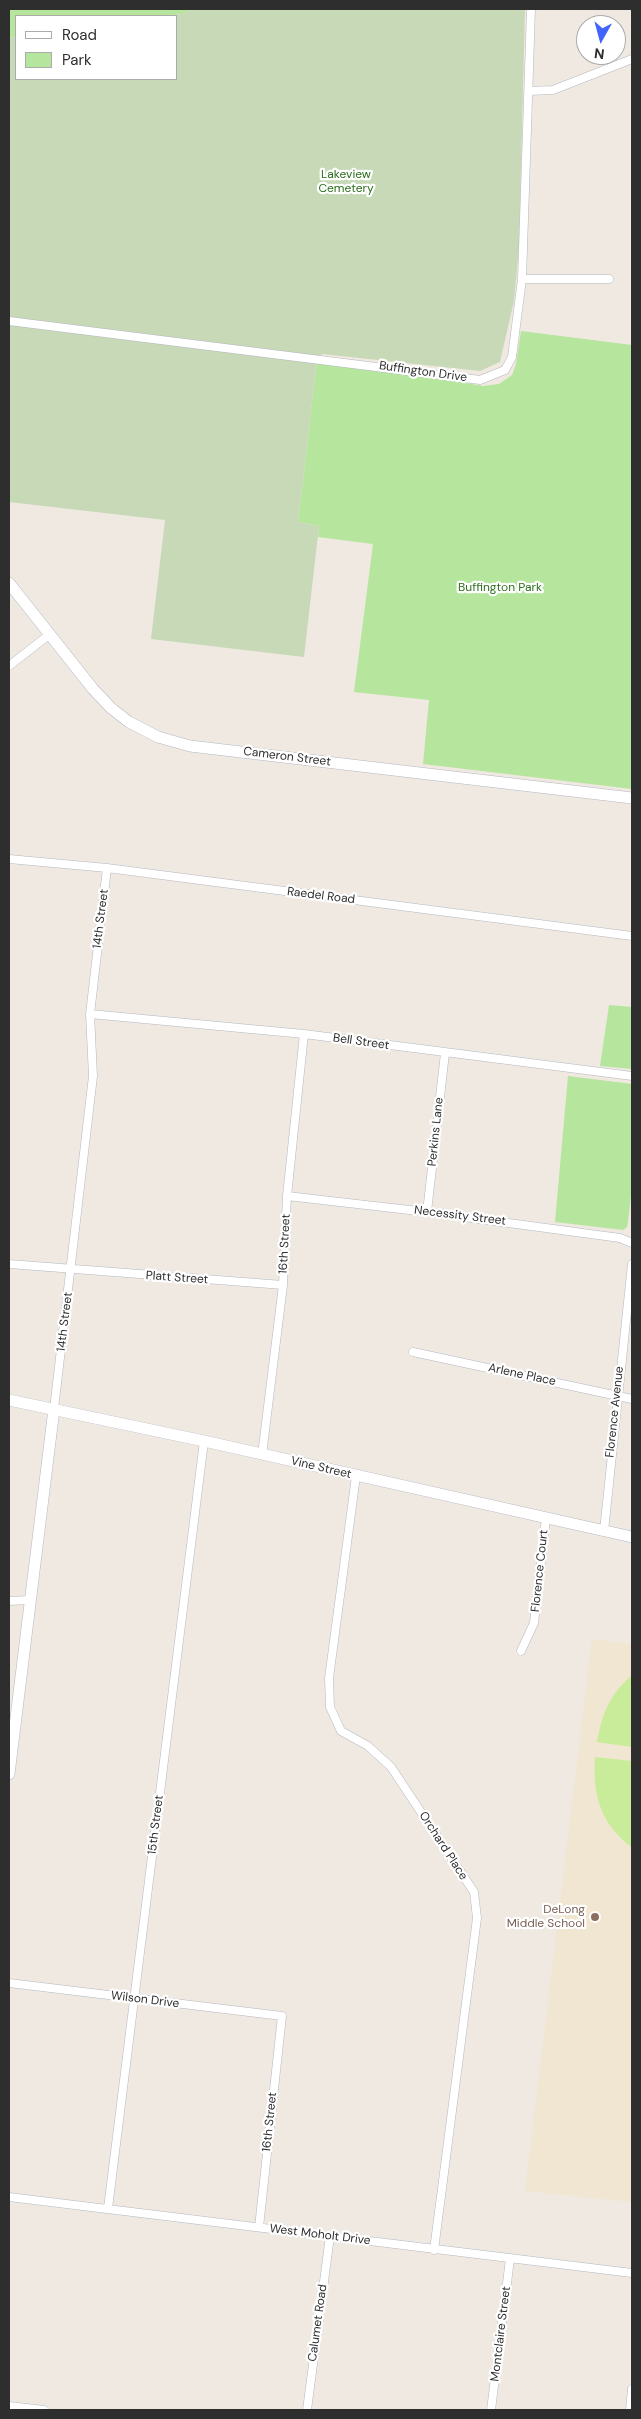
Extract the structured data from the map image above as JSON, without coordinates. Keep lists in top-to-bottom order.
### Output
{
  "streets": {
    "street": [
      "Buffington Drive",
      "Cameron Street",
      "Raedel Road",
      "14th Street",
      "Bell Street",
      "Perkins Lane",
      "Necessity Street",
      "16th Street",
      "Platt Street",
      "Arlene Place",
      "Florence Avenue",
      "Vine Street",
      "Florence Court",
      "15th Street",
      "Orchard Place",
      "Wilson Drive",
      "West Moholt Drive",
      "Calumet Road",
      "Montclaire Street"
    ]
  },
  "crossings": [
    ["Raedel Road", "14th Street"],
    ["14th Street", "Bell Street"],
    ["14th Street", "Platt Street"],
    ["14th Street", "Vine Street"],
    ["Bell Street", "Perkins Lane"],
    ["Bell Street", "16th Street"],
    ["Perkins Lane", "Necessity Street"],
    ["Necessity Street", "16th Street"],
    ["16th Street", "Platt Street"],
    ["16th Street", "Vine Street"],
    ["16th Street", "Wilson Drive"],
    ["16th Street", "West Moholt Drive"],
    ["Arlene Place", "Florence Avenue"],
    ["Florence Avenue", "Vine Street"],
    ["Vine Street", "Florence Court"],
    ["Vine Street", "15th Street"],
    ["Vine Street", "Orchard Place"],
    ["15th Street", "Wilson Drive"],
    ["15th Street", "West Moholt Drive"],
    ["Orchard Place", "West Moholt Drive"],
    ["West Moholt Drive", "Calumet Road"],
    ["West Moholt Drive", "Montclaire Street"]
  ],
  "parks": ["Lakeview Cemetery", "Buffington Park"],
  "places": ["DeLong Middle School"],
  "legend": ["Road", "Park"],
  "north": "bottom"
}
